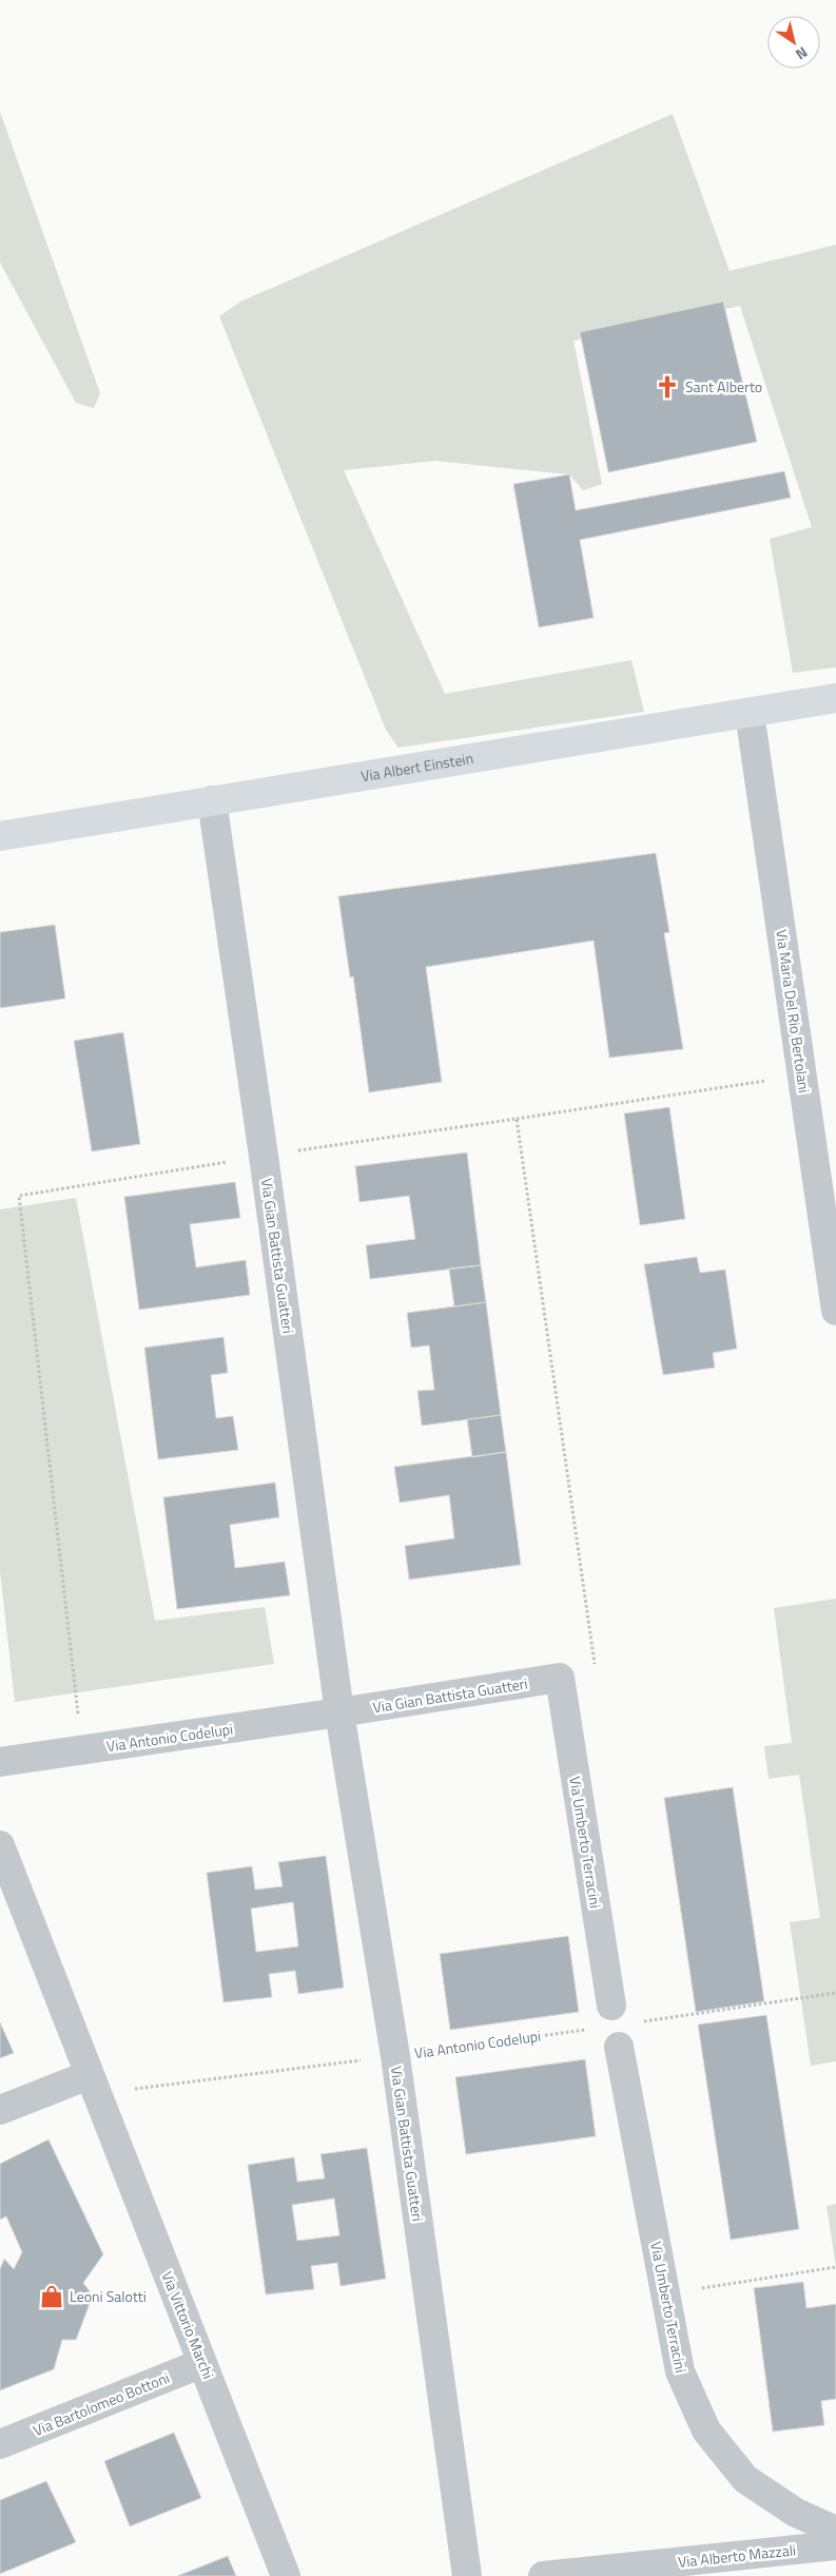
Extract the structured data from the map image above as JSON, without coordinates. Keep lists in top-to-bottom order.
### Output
{
  "streets": {
    "main road": ["Via Albert Einstein"],
    "street": [
      "Via Maria Del Rio Bertolani",
      "Via Gian Battista Guatteri",
      "Via Antonio Codelupi",
      "Via Umberto Terracini",
      "Via Vittorio Marchi",
      "Via Bartolomeo Bottoni",
      "Via Alberto Mazzali"
    ]
  },
  "crossings": [
    ["Via Albert Einstein", "Via Maria Del Rio Bertolani"],
    ["Via Albert Einstein", "Via Gian Battista Guatteri"],
    ["Via Gian Battista Guatteri", "Via Antonio Codelupi"],
    ["Via Gian Battista Guatteri", "Via Umberto Terracini"],
    ["Via Antonio Codelupi", "Via Umberto Terracini"],
    ["Via Antonio Codelupi", "Via Vittorio Marchi"],
    ["Via Vittorio Marchi", "Via Bartolomeo Bottoni"]
  ],
  "places": {
    "church": ["Sant Alberto"],
    "shop": ["Leoni Salotti"]
  },
  "north": "bottom right"
}
